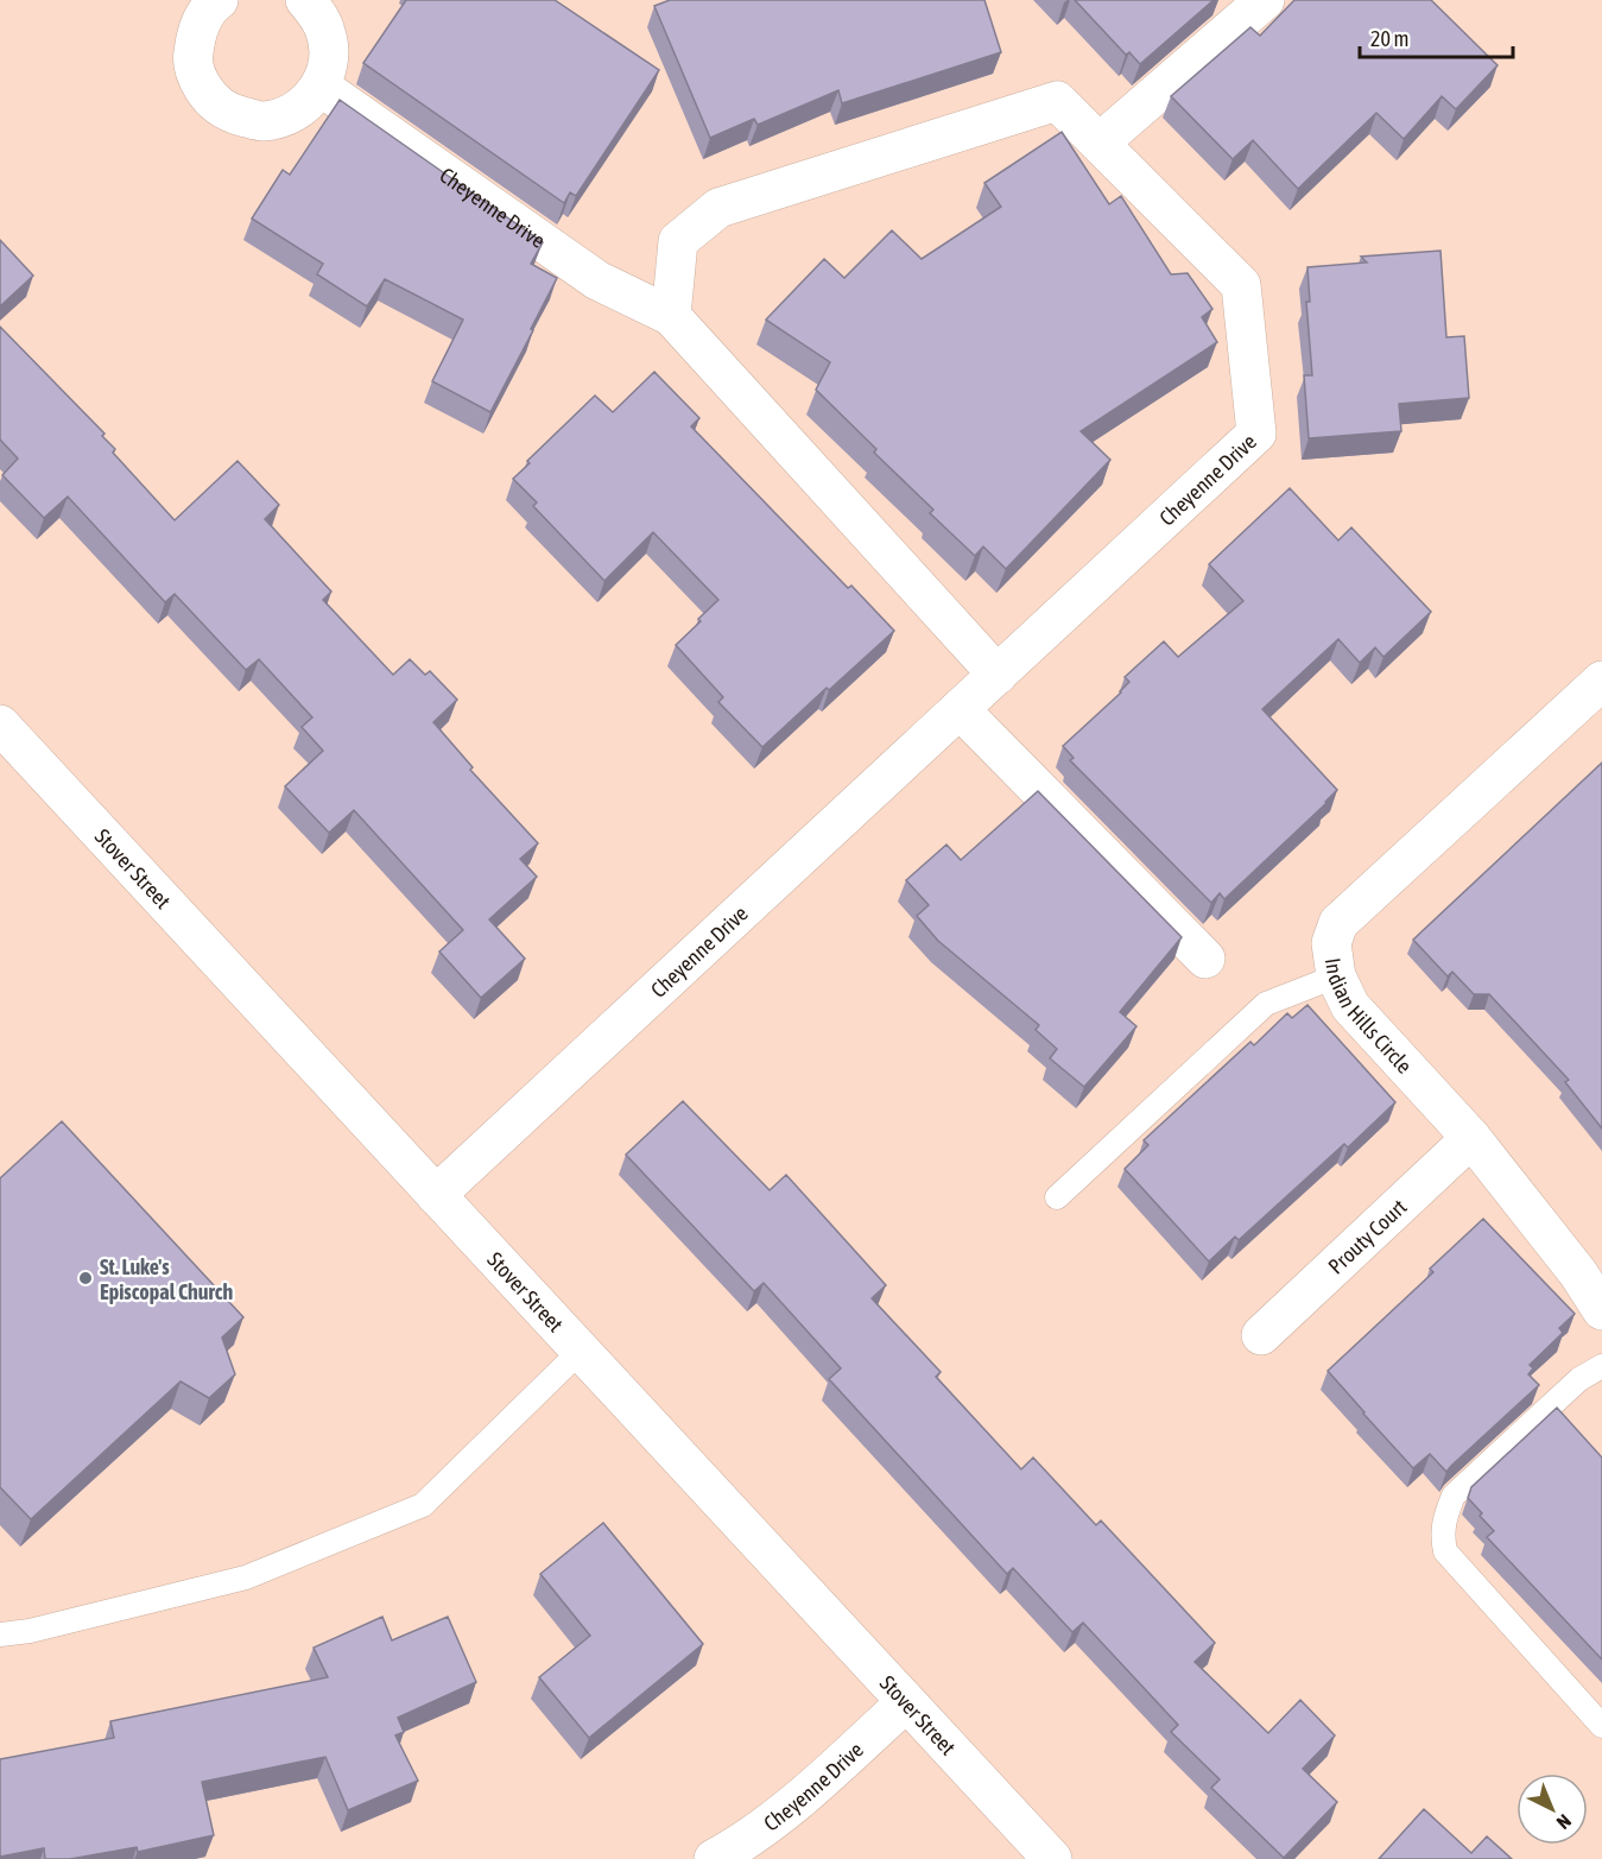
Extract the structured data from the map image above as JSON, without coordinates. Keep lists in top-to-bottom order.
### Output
{
  "streets": {
    "street": [
      "Cheyenne Drive",
      "Stover Street",
      "Indian Hills Circle",
      "Prouty Court"
    ]
  },
  "crossings": [
    ["Cheyenne Drive", "Stover Street"],
    ["Indian Hills Circle", "Prouty Court"]
  ],
  "places": ["St. Luke's Episcopal Church"],
  "scale_bar": "20 m",
  "north": "bottom right"
}
